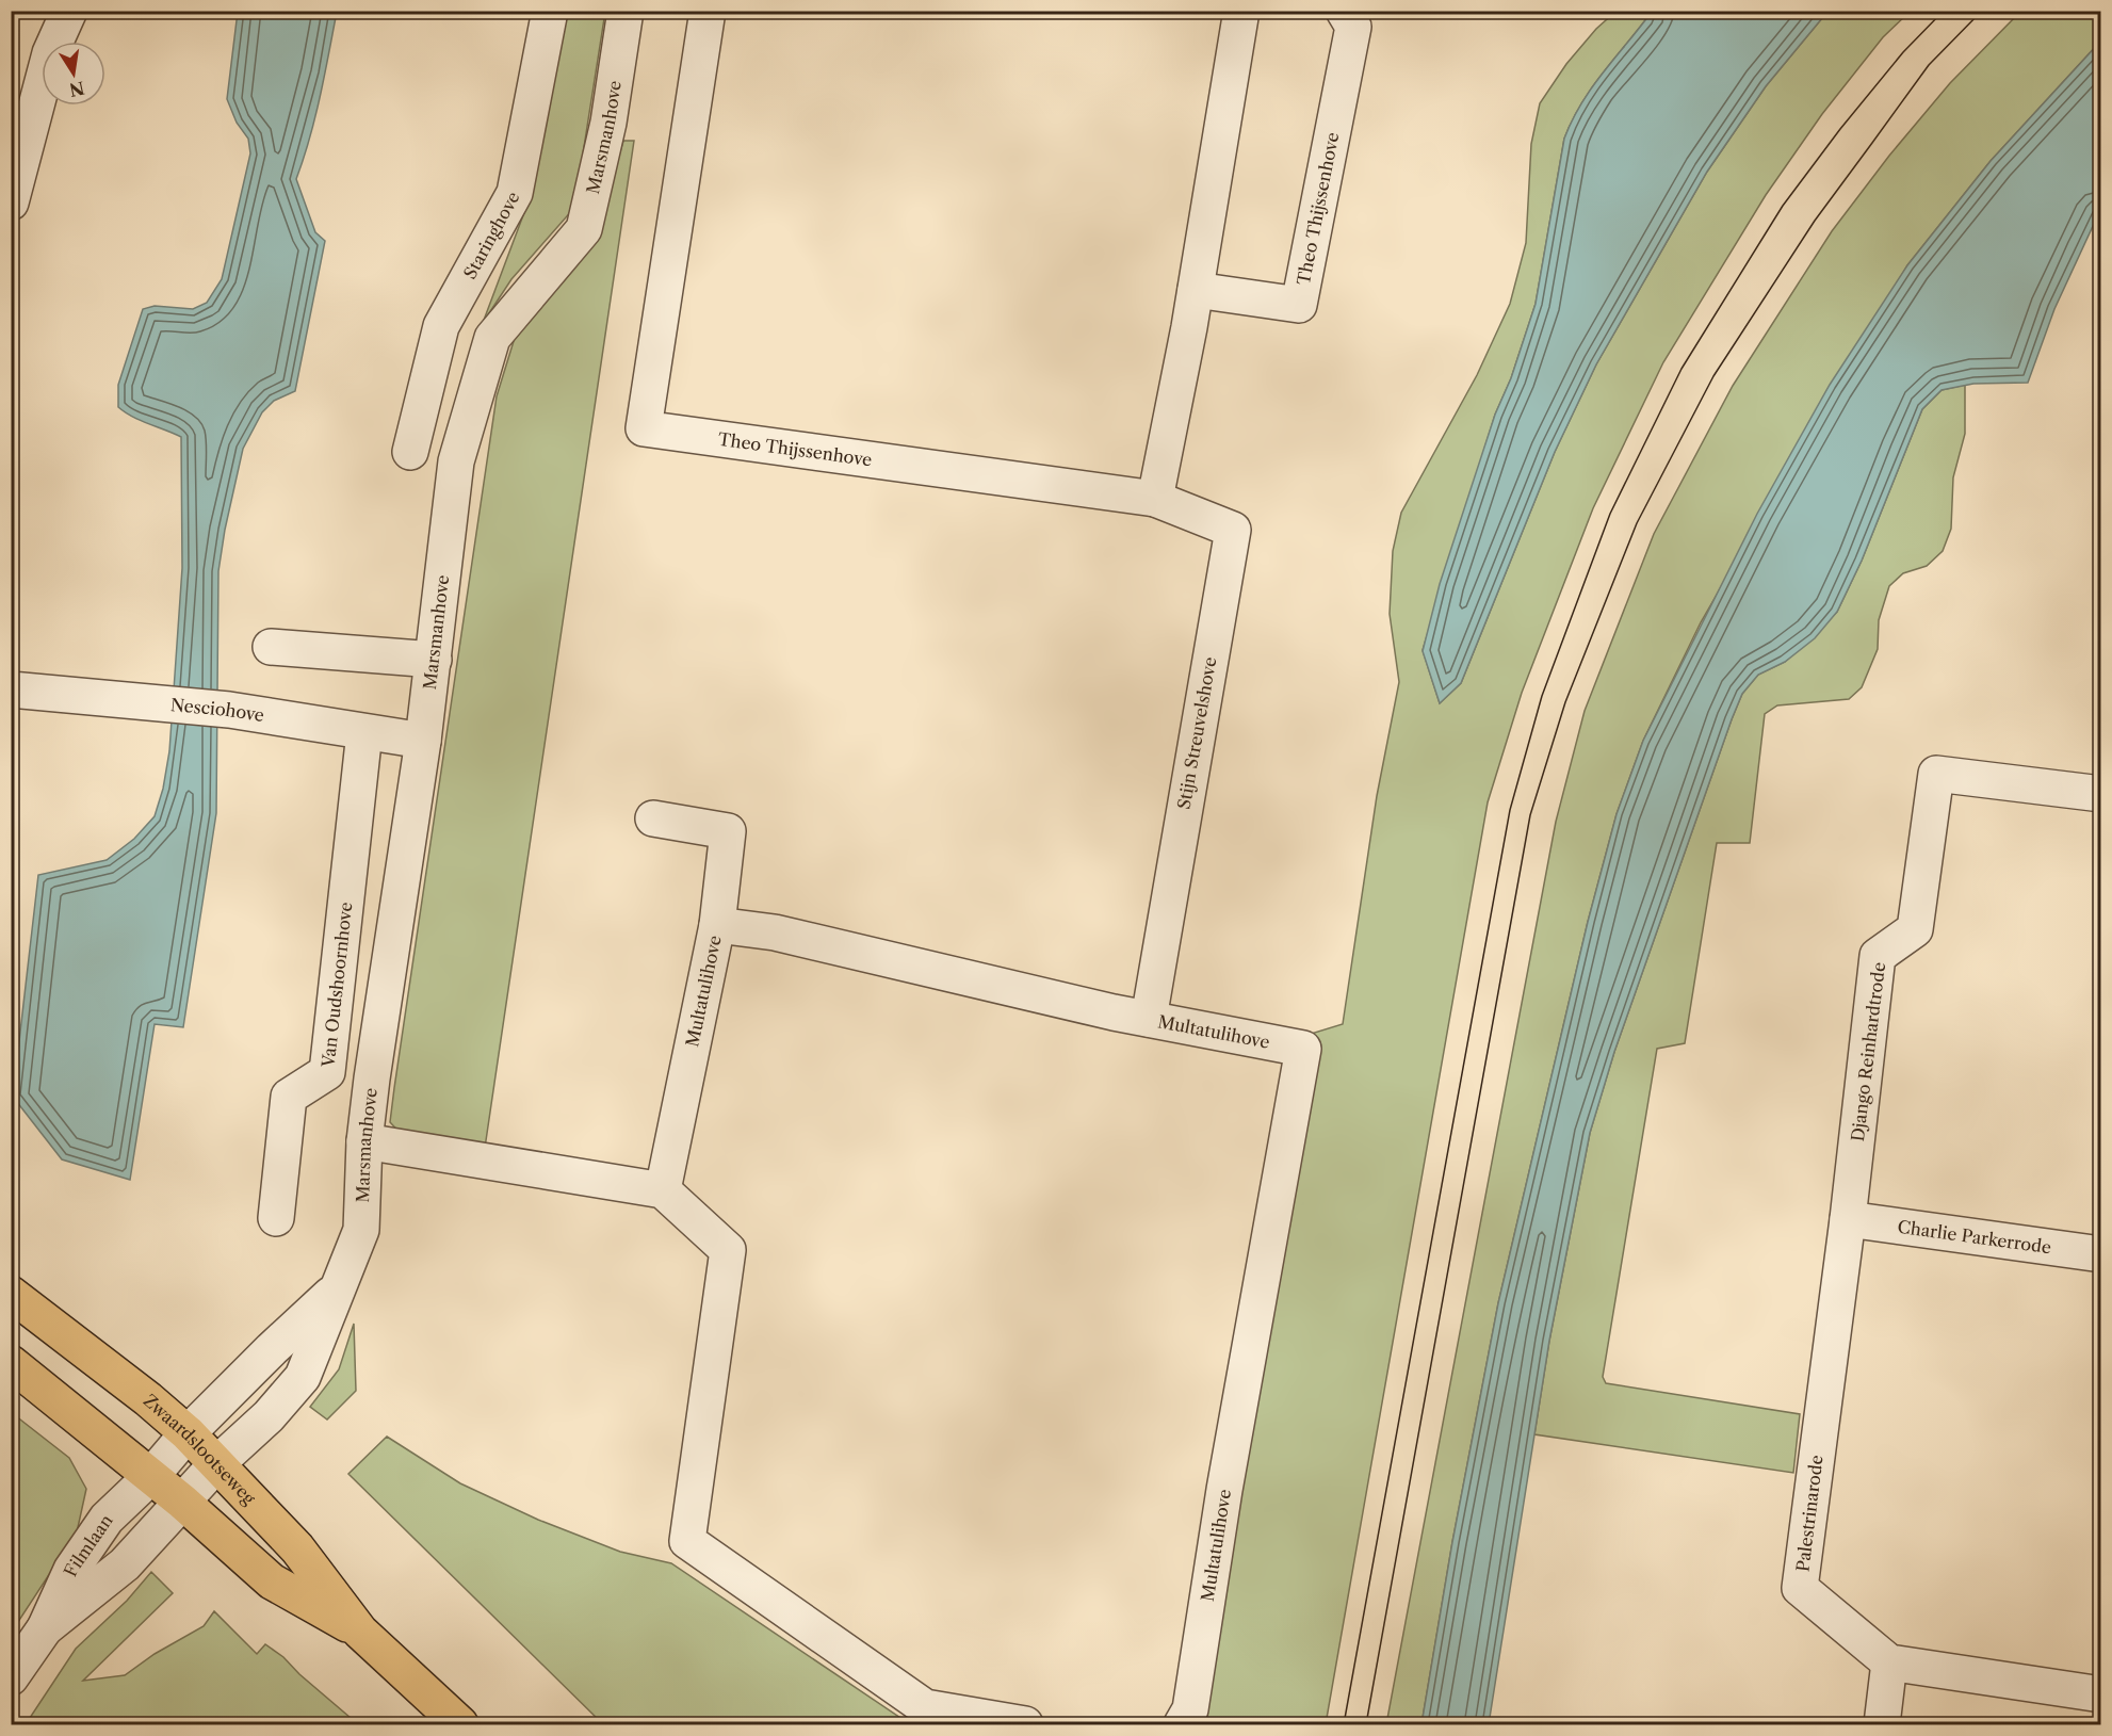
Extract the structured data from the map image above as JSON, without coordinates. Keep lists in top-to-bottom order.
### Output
{
  "streets": {
    "main road": ["Zwaardslootseweg"],
    "street": [
      "Marsmanhove",
      "Theo Thijssenhove",
      "Staringhove",
      "Nesciohove",
      "Stijn Streuvelshove",
      "Van Oudshoornhove",
      "Multatulihove",
      "Django Reinhardtrode",
      "Charlie Parkerrode",
      "Palestrinarode",
      "Filmlaan"
    ]
  },
  "crossings": [
    ["Marsmanhove", "Nesciohove"],
    ["Marsmanhove", "Zwaardslootseweg"],
    ["Marsmanhove", "Filmlaan"],
    ["Theo Thijssenhove", "Stijn Streuvelshove"],
    ["Nesciohove", "Van Oudshoornhove"],
    ["Stijn Streuvelshove", "Multatulihove"],
    ["Django Reinhardtrode", "Charlie Parkerrode"],
    ["Django Reinhardtrode", "Palestrinarode"],
    ["Zwaardslootseweg", "Filmlaan"]
  ],
  "north": "bottom"
}
